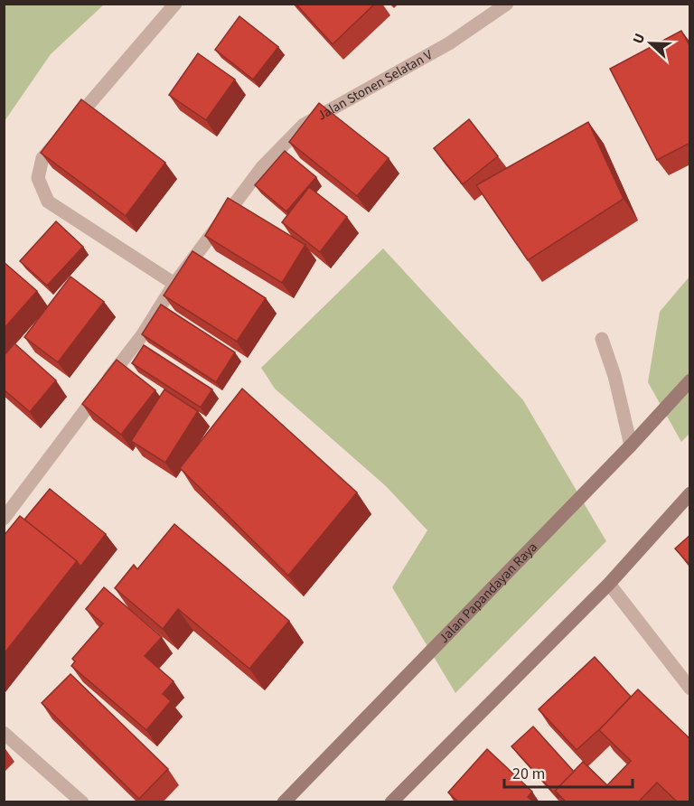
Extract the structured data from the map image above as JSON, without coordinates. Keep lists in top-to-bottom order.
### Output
{
  "streets": {
    "main road": ["Jalan Papandayan Raya"],
    "street": ["Jalan Stonen Selatan V"]
  },
  "scale_bar": "20 m",
  "north": "left"
}
